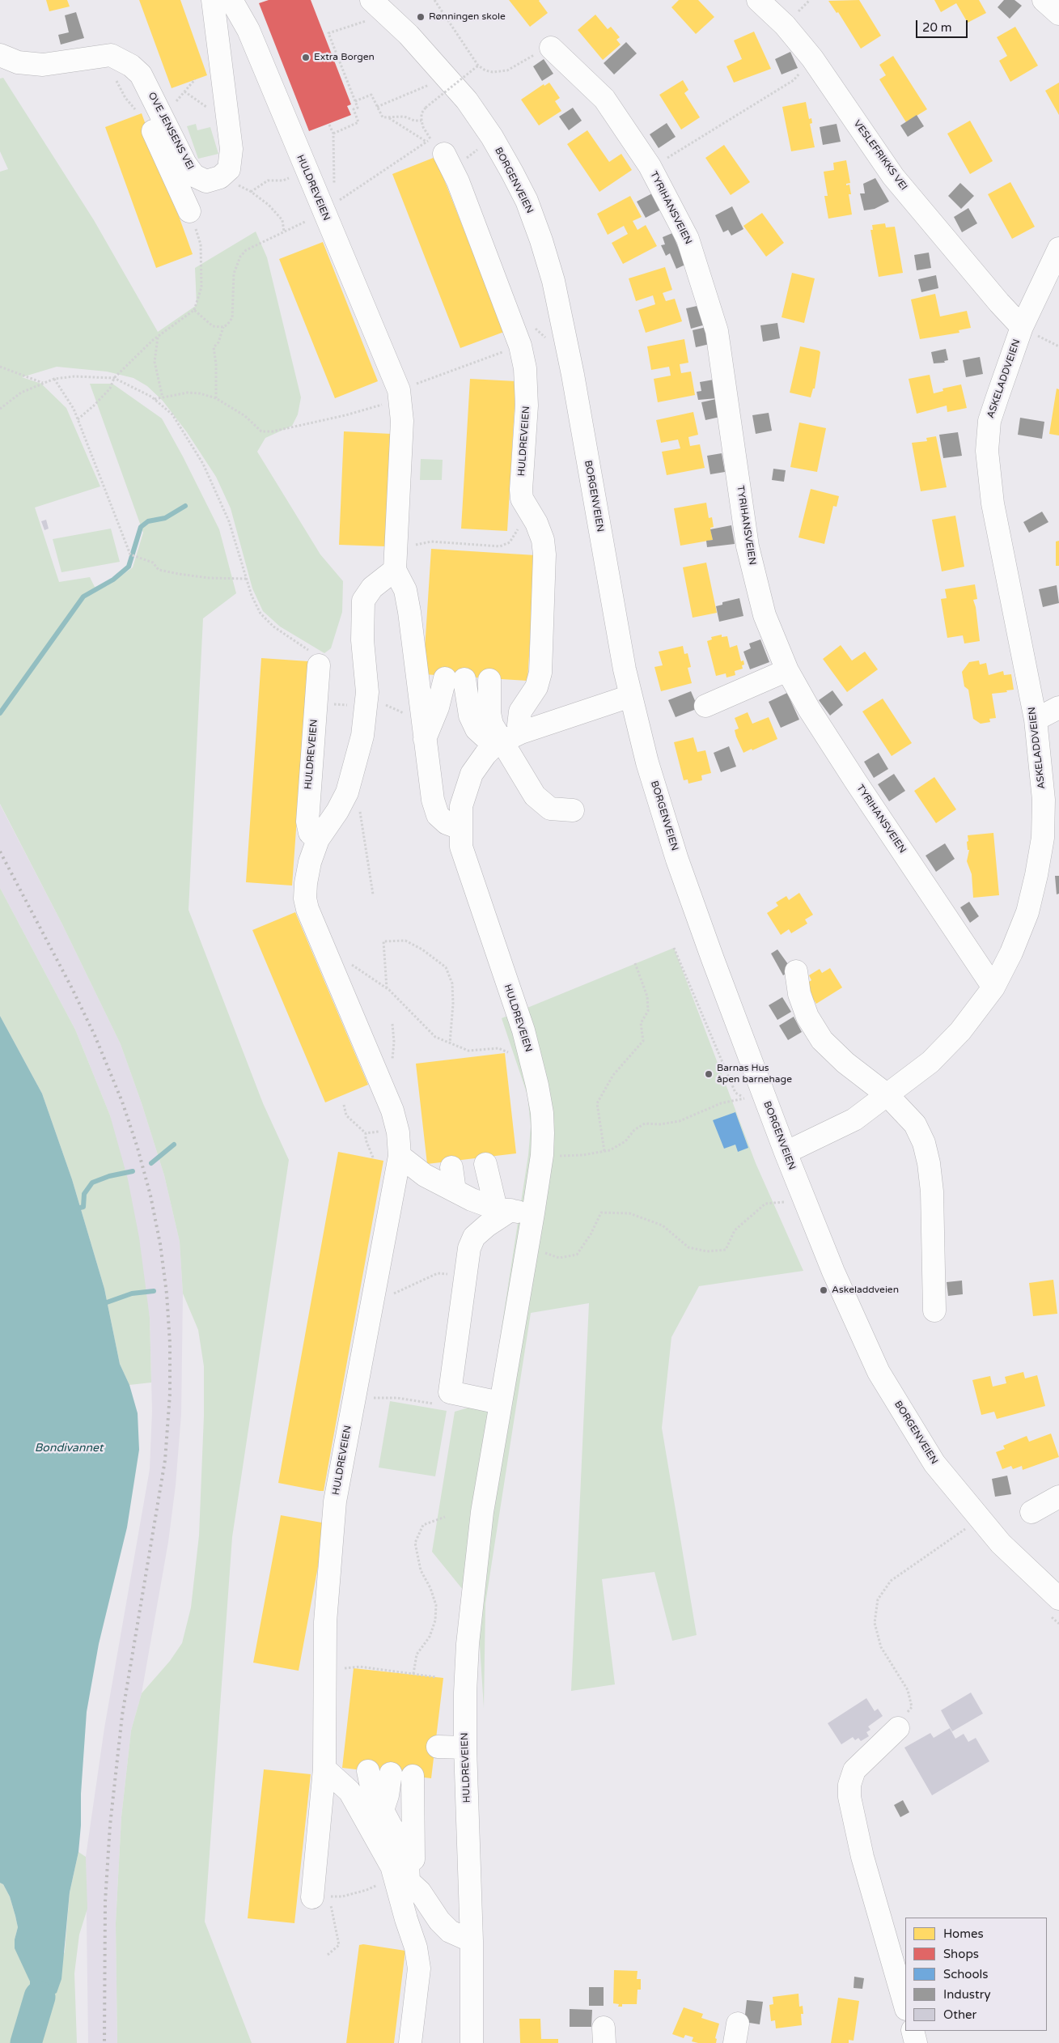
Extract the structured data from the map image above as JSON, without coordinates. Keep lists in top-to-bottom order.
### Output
{
  "streets": {
    "street": [
      "OVE JENSENS VEI",
      "VESLEFRIKKS VEI",
      "BORGENVEIEN",
      "HULDREVEIEN",
      "TYRIHANSVEIEN",
      "ASKELADDVEIEN"
    ]
  },
  "crossings": [
    ["VESLEFRIKKS VEI", "ASKELADDVEIEN"],
    ["BORGENVEIEN", "ASKELADDVEIEN"],
    ["TYRIHANSVEIEN", "ASKELADDVEIEN"]
  ],
  "water": ["Bondivannet"],
  "places": [
    "Rønningen skole",
    "Extra Borgen",
    "Barnas Hus åpen barnehage",
    "Askeladdveien"
  ],
  "legend": [
    "Homes",
    "Shops",
    "Schools",
    "Industry",
    "Other"
  ],
  "scale_bar": "20 m"
}
